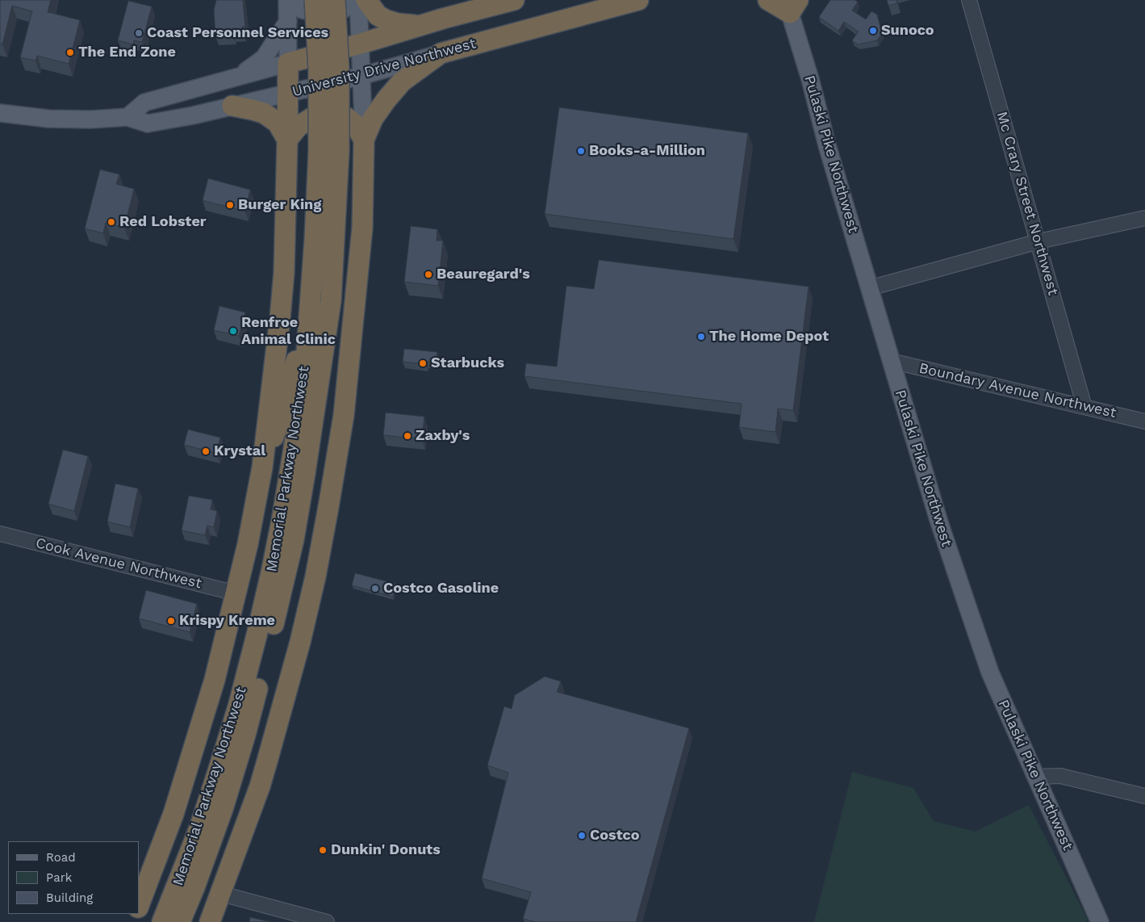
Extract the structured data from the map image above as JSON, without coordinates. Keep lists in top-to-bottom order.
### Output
{
  "streets": {
    "highway": ["University Drive Northwest", "Memorial Parkway Northwest"],
    "main road": ["Pulaski Pike Northwest"],
    "street": ["Mc Crary Street Northwest", "Boundary Avenue Northwest", "Cook Avenue Northwest"]
  },
  "crossings": [
    ["Pulaski Pike Northwest", "Boundary Avenue Northwest"],
    ["Mc Crary Street Northwest", "Boundary Avenue Northwest"]
  ],
  "places": [
    "Sunoco",
    "Coast Personnel Services",
    "The End Zone",
    "Books-a-Million",
    "Burger King",
    "Red Lobster",
    "Beauregard's",
    "Renfroe Animal Clinic",
    "The Home Depot",
    "Starbucks",
    "Zaxby's",
    "Krystal",
    "Costco Gasoline",
    "Krispy Kreme",
    "Costco",
    "Dunkin' Donuts"
  ],
  "legend": ["Road", "Park", "Building"]
}
